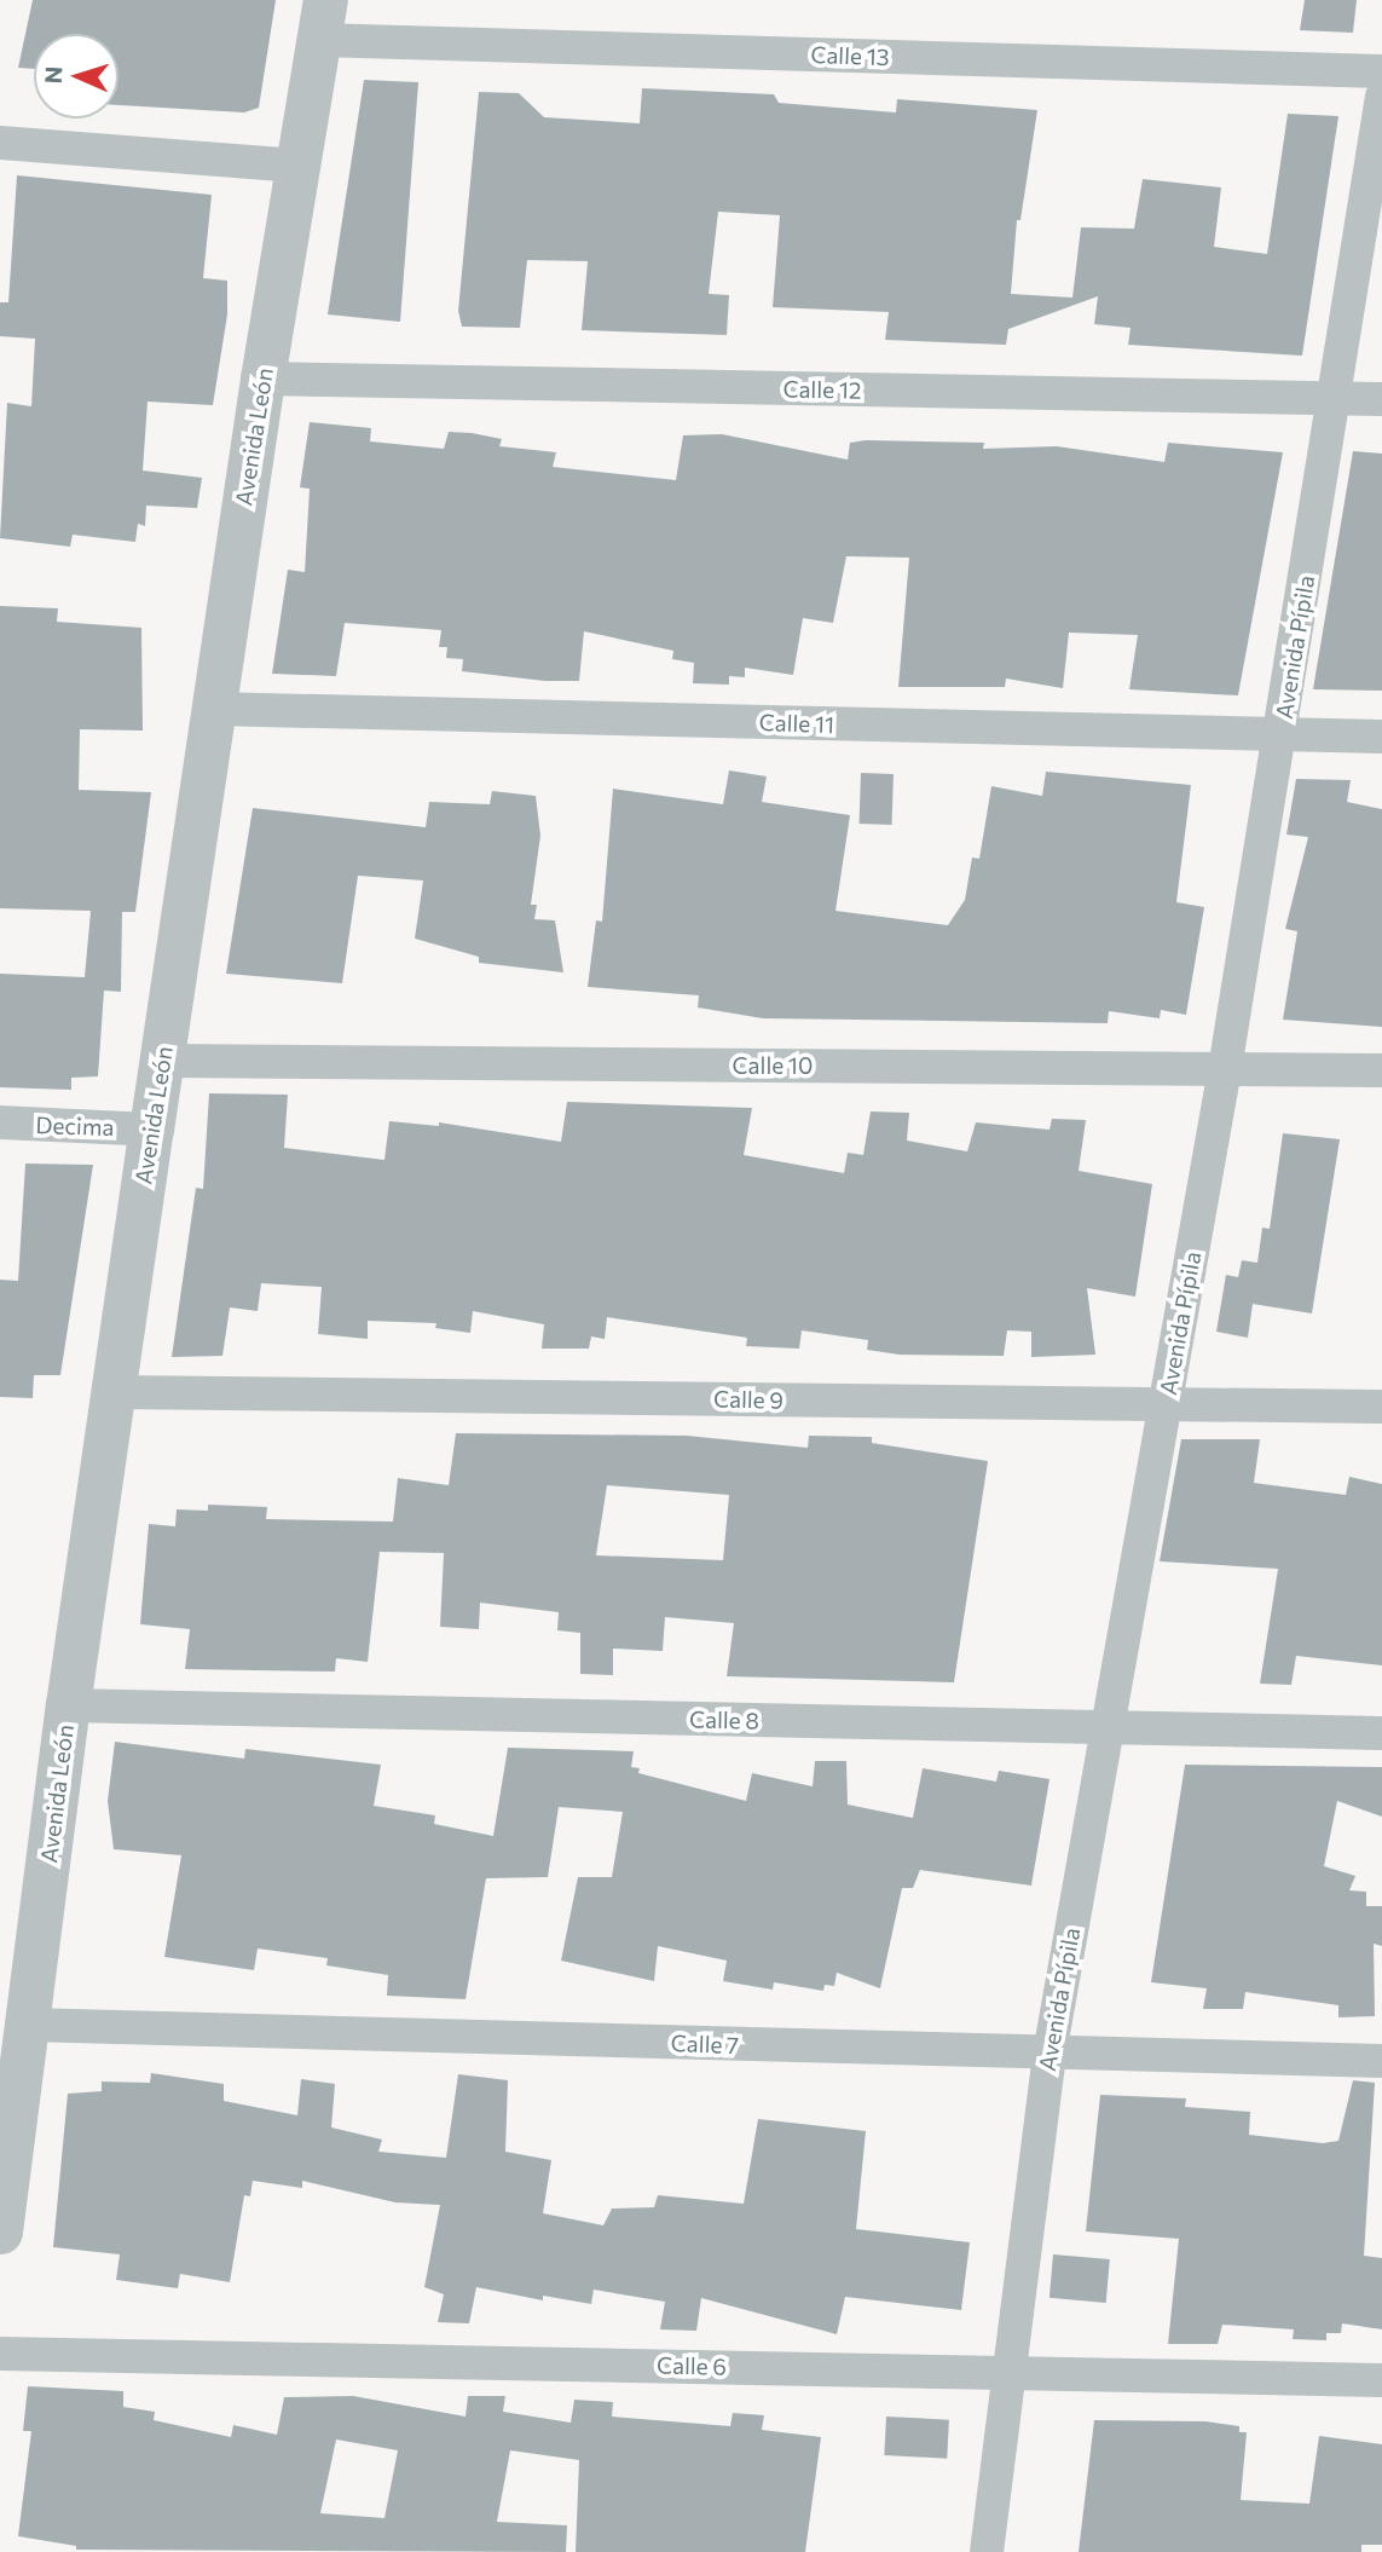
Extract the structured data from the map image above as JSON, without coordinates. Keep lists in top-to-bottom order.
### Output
{
  "streets": {
    "street": [
      "Calle 13",
      "Calle 12",
      "Avenida León",
      "Avenida Pípila",
      "Calle 11",
      "Calle 10",
      "Decima",
      "Calle 9",
      "Calle 8",
      "Calle 7",
      "Calle 6"
    ]
  },
  "crossings": [
    ["Calle 13", "Avenida León"],
    ["Calle 12", "Avenida León"],
    ["Calle 12", "Avenida Pípila"],
    ["Avenida León", "Calle 11"],
    ["Avenida León", "Calle 10"],
    ["Avenida León", "Decima"],
    ["Avenida León", "Calle 9"],
    ["Avenida León", "Calle 8"],
    ["Avenida León", "Calle 7"],
    ["Avenida Pípila", "Calle 11"],
    ["Avenida Pípila", "Calle 10"],
    ["Avenida Pípila", "Calle 9"],
    ["Avenida Pípila", "Calle 8"],
    ["Avenida Pípila", "Calle 7"],
    ["Avenida Pípila", "Calle 6"]
  ],
  "north": "left"
}
